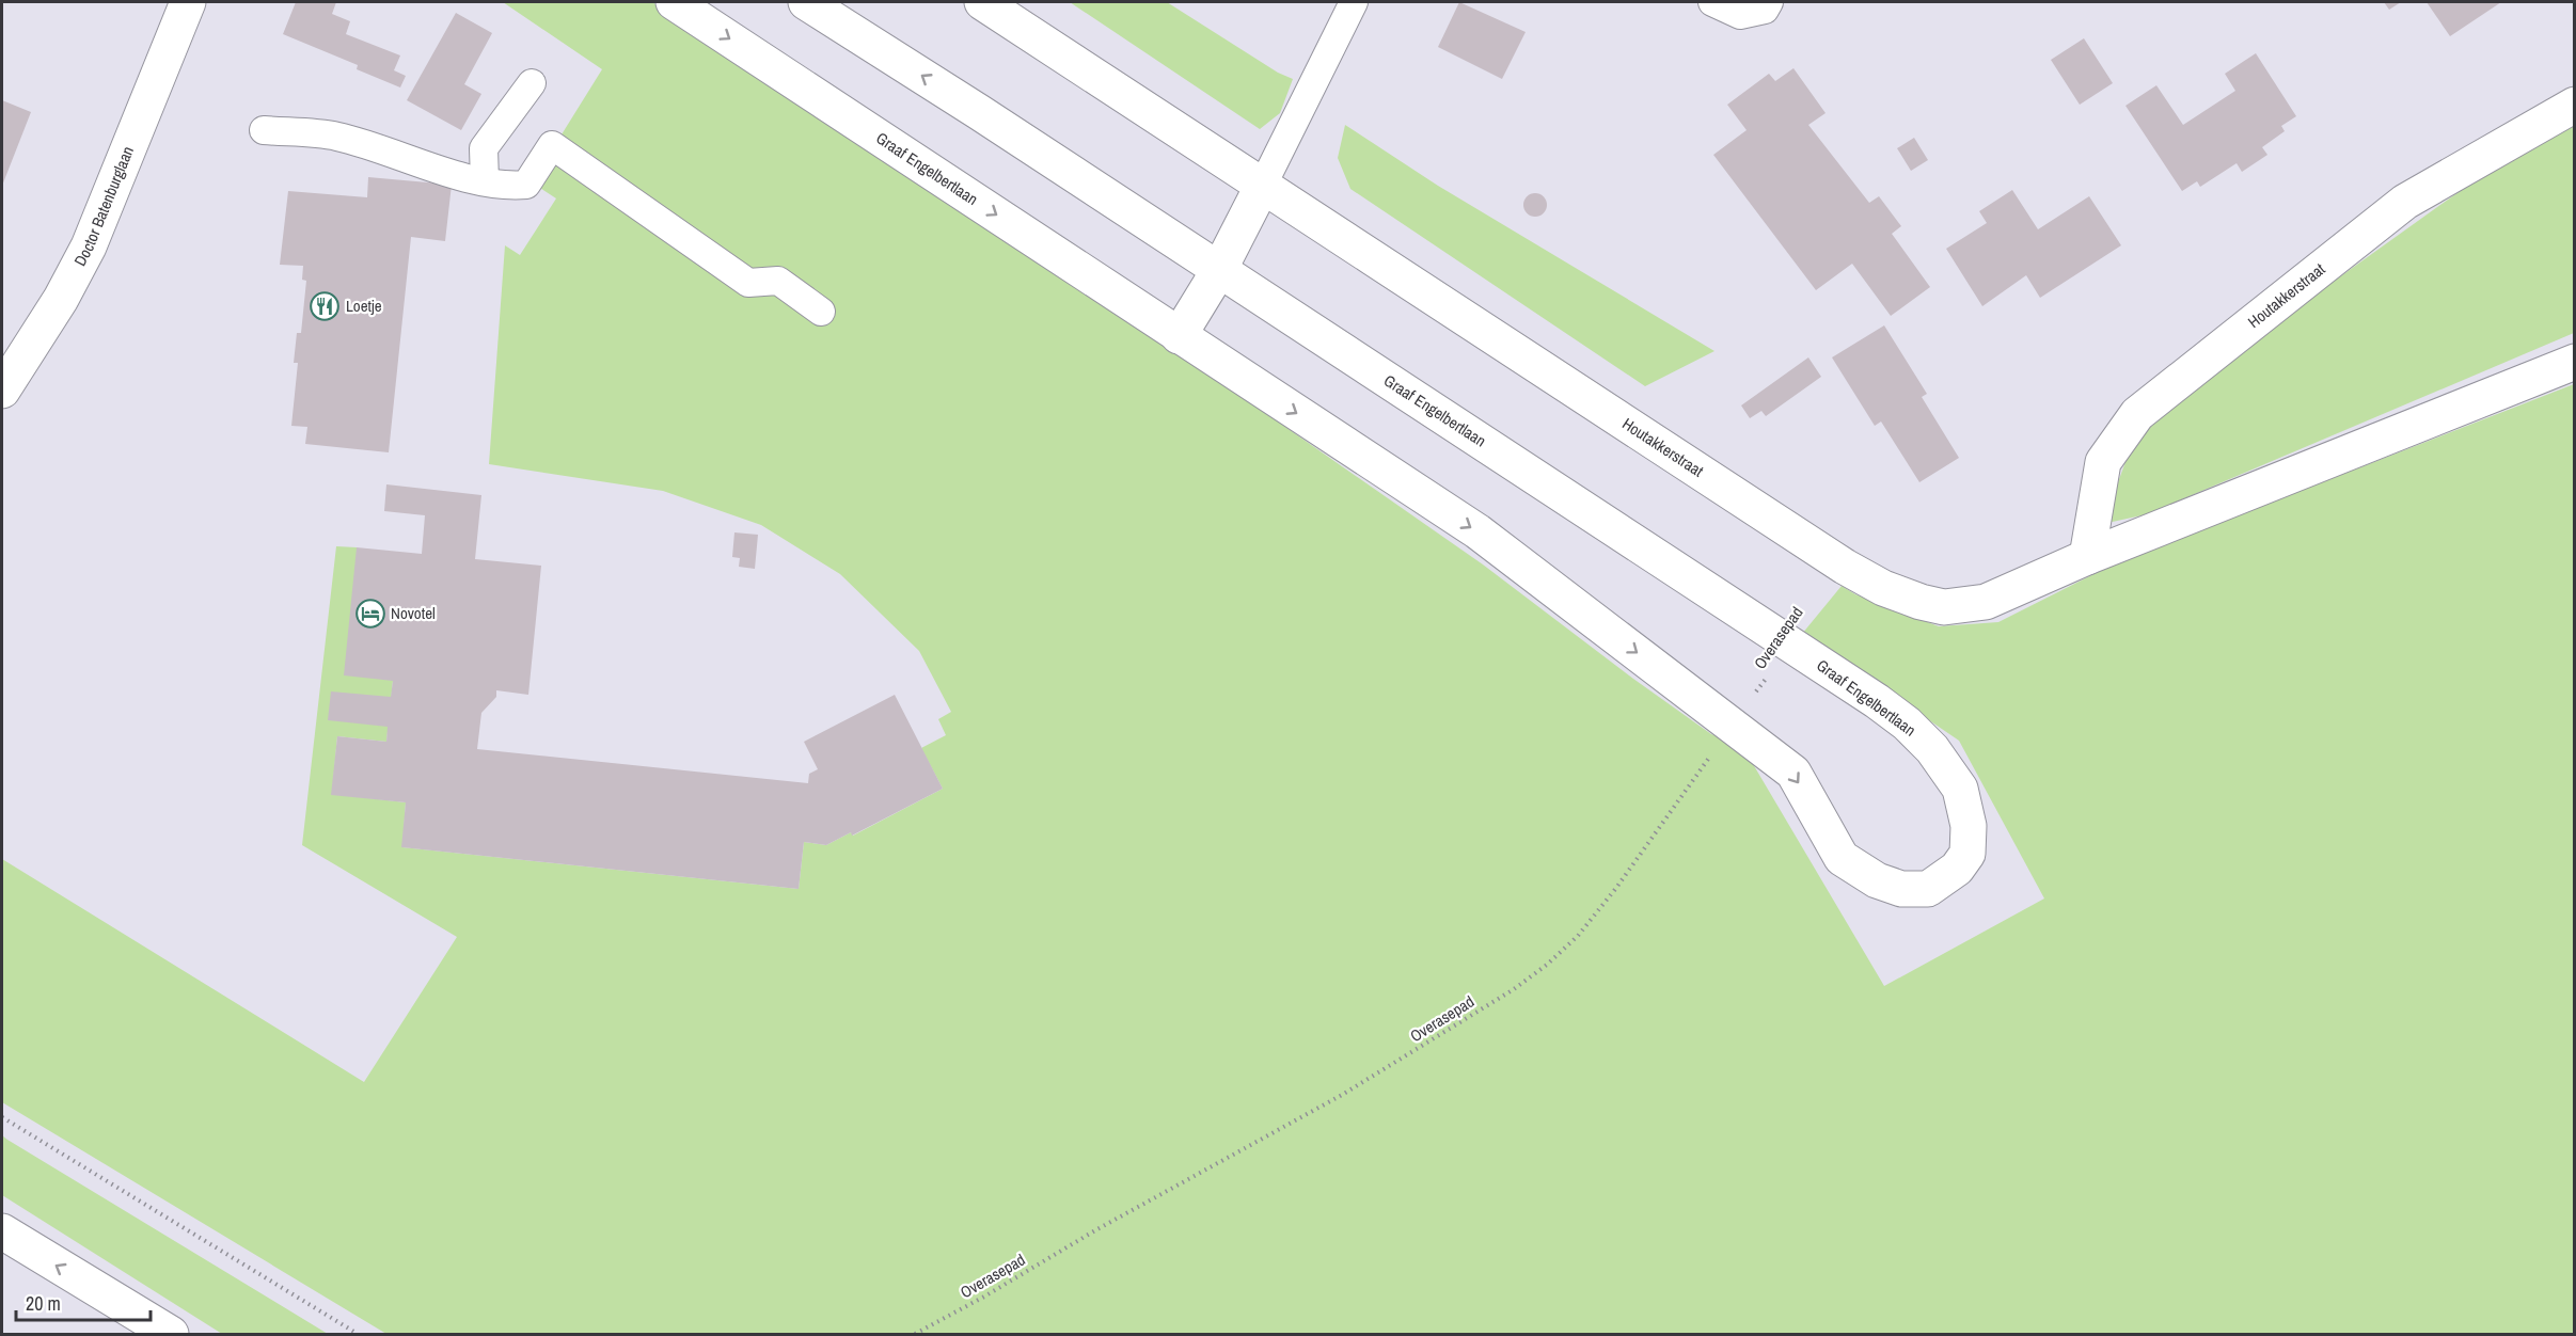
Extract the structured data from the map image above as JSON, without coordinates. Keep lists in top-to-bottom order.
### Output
{
  "streets": {
    "street": ["Graaf Engelbertlaan", "Doctor Batenburglaan", "Houtakkerstraat"],
    "path": ["Overasepad"]
  },
  "crossings": [
    ["Graaf Engelbertlaan", "Overasepad"]
  ],
  "places": {
    "restaurant": ["Loetje"],
    "hotel": ["Novotel"]
  },
  "scale_bar": "20 m"
}
